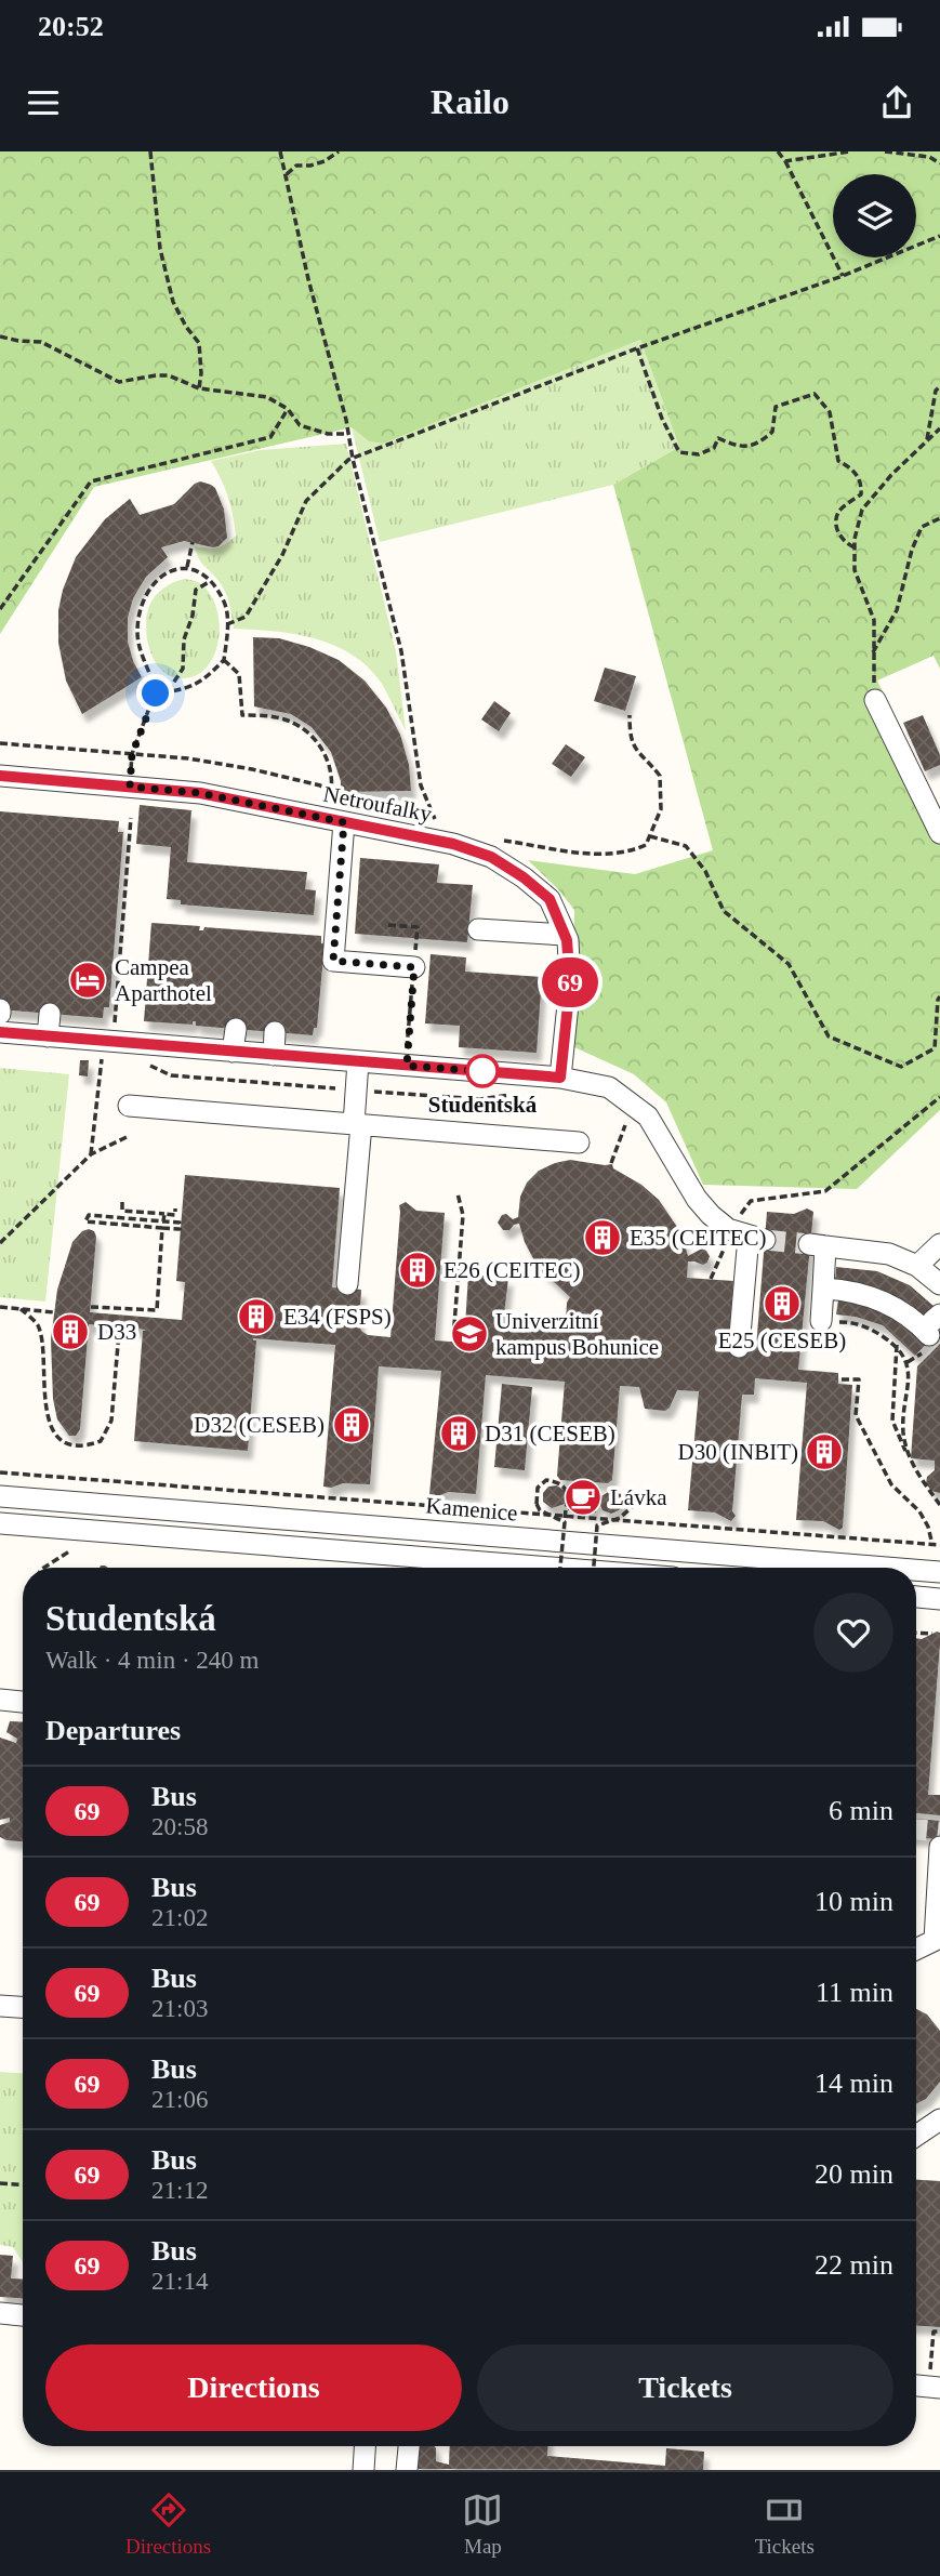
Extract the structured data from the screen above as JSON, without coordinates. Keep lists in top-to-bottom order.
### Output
{
  "streets": {
    "street": ["Netroufalky", "Kamenice"]
  },
  "places": {
    "hotel": ["Campea Aparthotel"],
    "other": ["Studentská"],
    "building": [
      "E35 (CEITEC)",
      "E26 (CEITEC)",
      "E25 (CESEB)",
      "E34 (FSPS)",
      "D33",
      "D32 (CESEB)",
      "D31 (CESEB)",
      "D30 (INBIT)"
    ],
    "school or university": ["Univerzitní kampus Bohunice"],
    "cafe": ["Lávka"]
  },
  "lines": ["bus line 69"],
  "page": {
    "status": "20:52",
    "header": "Railo",
    "on_map": "69",
    "heading": [
      ["Studentská", "Walk · 4 min · 240 m"],
      "Departures"
    ],
    "list": [
      {
        "mark": "69",
        "name": "Bus",
        "note": "20:58",
        "value": "6 min"
      },
      {
        "mark": "69",
        "name": "Bus",
        "note": "21:02",
        "value": "10 min"
      },
      {
        "mark": "69",
        "name": "Bus",
        "note": "21:03",
        "value": "11 min"
      },
      {
        "mark": "69",
        "name": "Bus",
        "note": "21:06",
        "value": "14 min"
      },
      {
        "mark": "69",
        "name": "Bus",
        "note": "21:12",
        "value": "20 min"
      },
      {
        "mark": "69",
        "name": "Bus",
        "note": "21:14",
        "value": "22 min"
      }
    ],
    "buttons": ["Directions", "Tickets"],
    "tabs": ["Directions", "Map", "Tickets"]
  }
}
